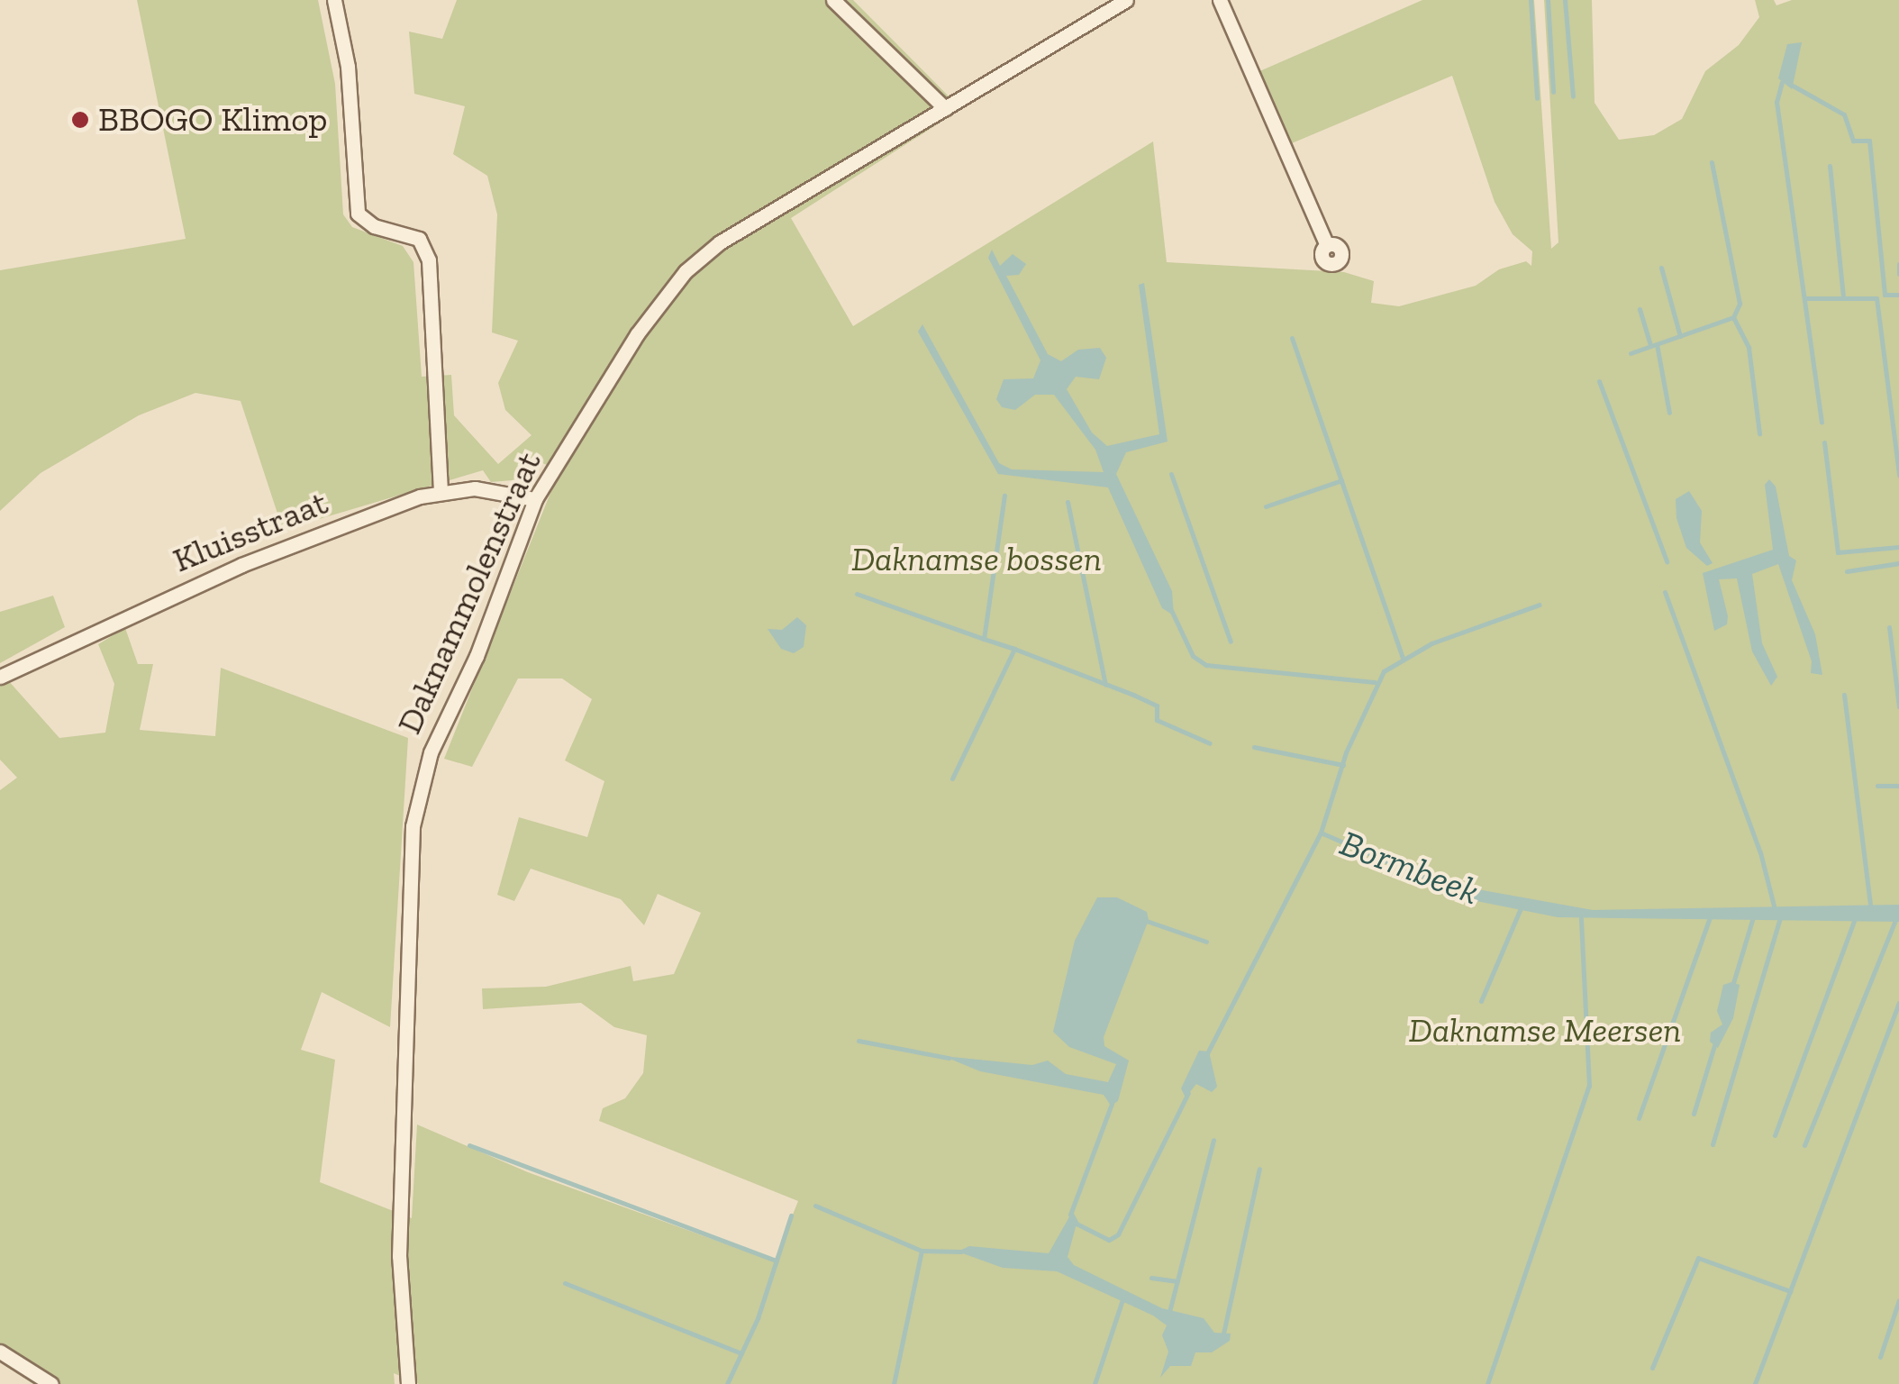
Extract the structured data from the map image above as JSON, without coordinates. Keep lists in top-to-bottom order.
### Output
{
  "streets": {
    "street": ["Kluisstraat", "Daknammolenstraat"]
  },
  "crossings": [
    ["Kluisstraat", "Daknammolenstraat"]
  ],
  "water": ["Bormbeek"],
  "parks": ["Daknamse bossen", "Daknamse Meersen"],
  "places": ["BBOGO Klimop"]
}
